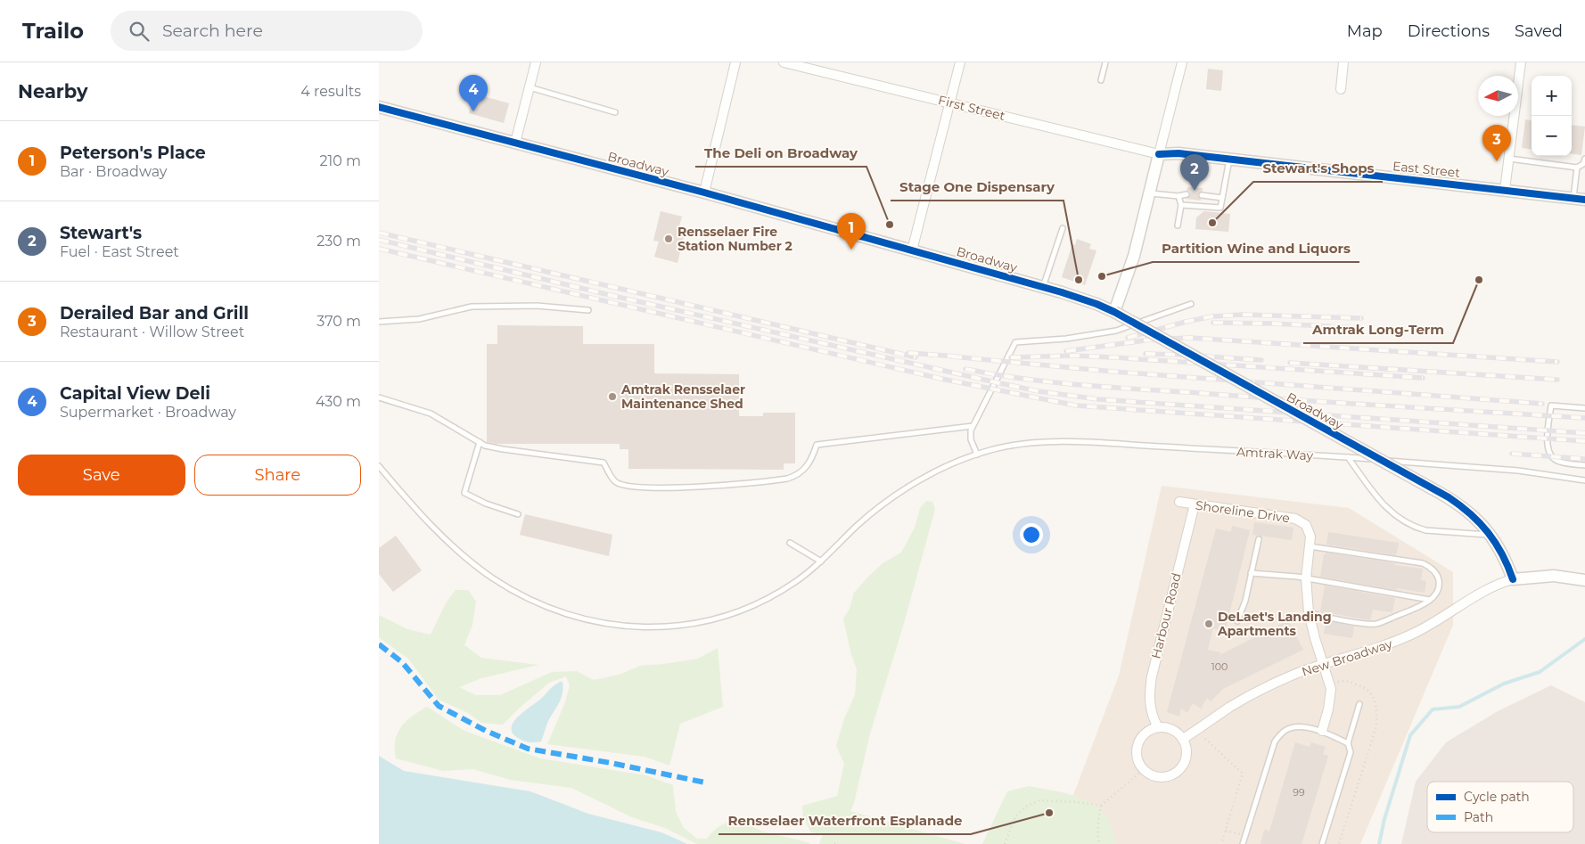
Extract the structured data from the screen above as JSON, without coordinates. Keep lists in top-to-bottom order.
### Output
{
  "streets": {
    "street": [
      "First Street",
      "Broadway",
      "East Street",
      "Shoreline Drive",
      "Harbour Road",
      "New Broadway"
    ],
    "lane": ["Amtrak Way"]
  },
  "crossings": [
    ["First Street", "East Street"],
    ["Broadway", "New Broadway"],
    ["Shoreline Drive", "Harbour Road"],
    ["Shoreline Drive", "New Broadway"],
    ["Harbour Road", "New Broadway"]
  ],
  "places": [
    "Stewart's Shops",
    "The Deli on Broadway",
    "Rensselaer Fire Station Number 2",
    "Partition Wine and Liquors",
    "Stage One Dispensary",
    "Amtrak Long-Term",
    "Amtrak Rensselaer Maintenance Shed",
    "DeLaet's Landing Apartments",
    "Rensselaer Waterfront Esplanade"
  ],
  "house_numbers": ["100", "99"],
  "legend": ["Cycle path", "Path"],
  "north": "left",
  "page": {
    "header": "Trailo",
    "search": "Search here",
    "nav": ["Map", "Directions", "Saved"],
    "heading": ["Nearby", "4 results"],
    "pins": [
      "4",
      "3",
      "2",
      "1"
    ],
    "map_buttons": ["+", "−"],
    "list": [
      {
        "mark": "1",
        "name": "Peterson's Place",
        "note": "Bar · Broadway",
        "value": "210 m"
      },
      {
        "mark": "2",
        "name": "Stewart's",
        "note": "Fuel · East Street",
        "value": "230 m"
      },
      {
        "mark": "3",
        "name": "Derailed Bar and Grill",
        "note": "Restaurant · Willow Street",
        "value": "370 m"
      },
      {
        "mark": "4",
        "name": "Capital View Deli",
        "note": "Supermarket · Broadway",
        "value": "430 m"
      }
    ],
    "buttons": ["Save", "Share"]
  }
}
